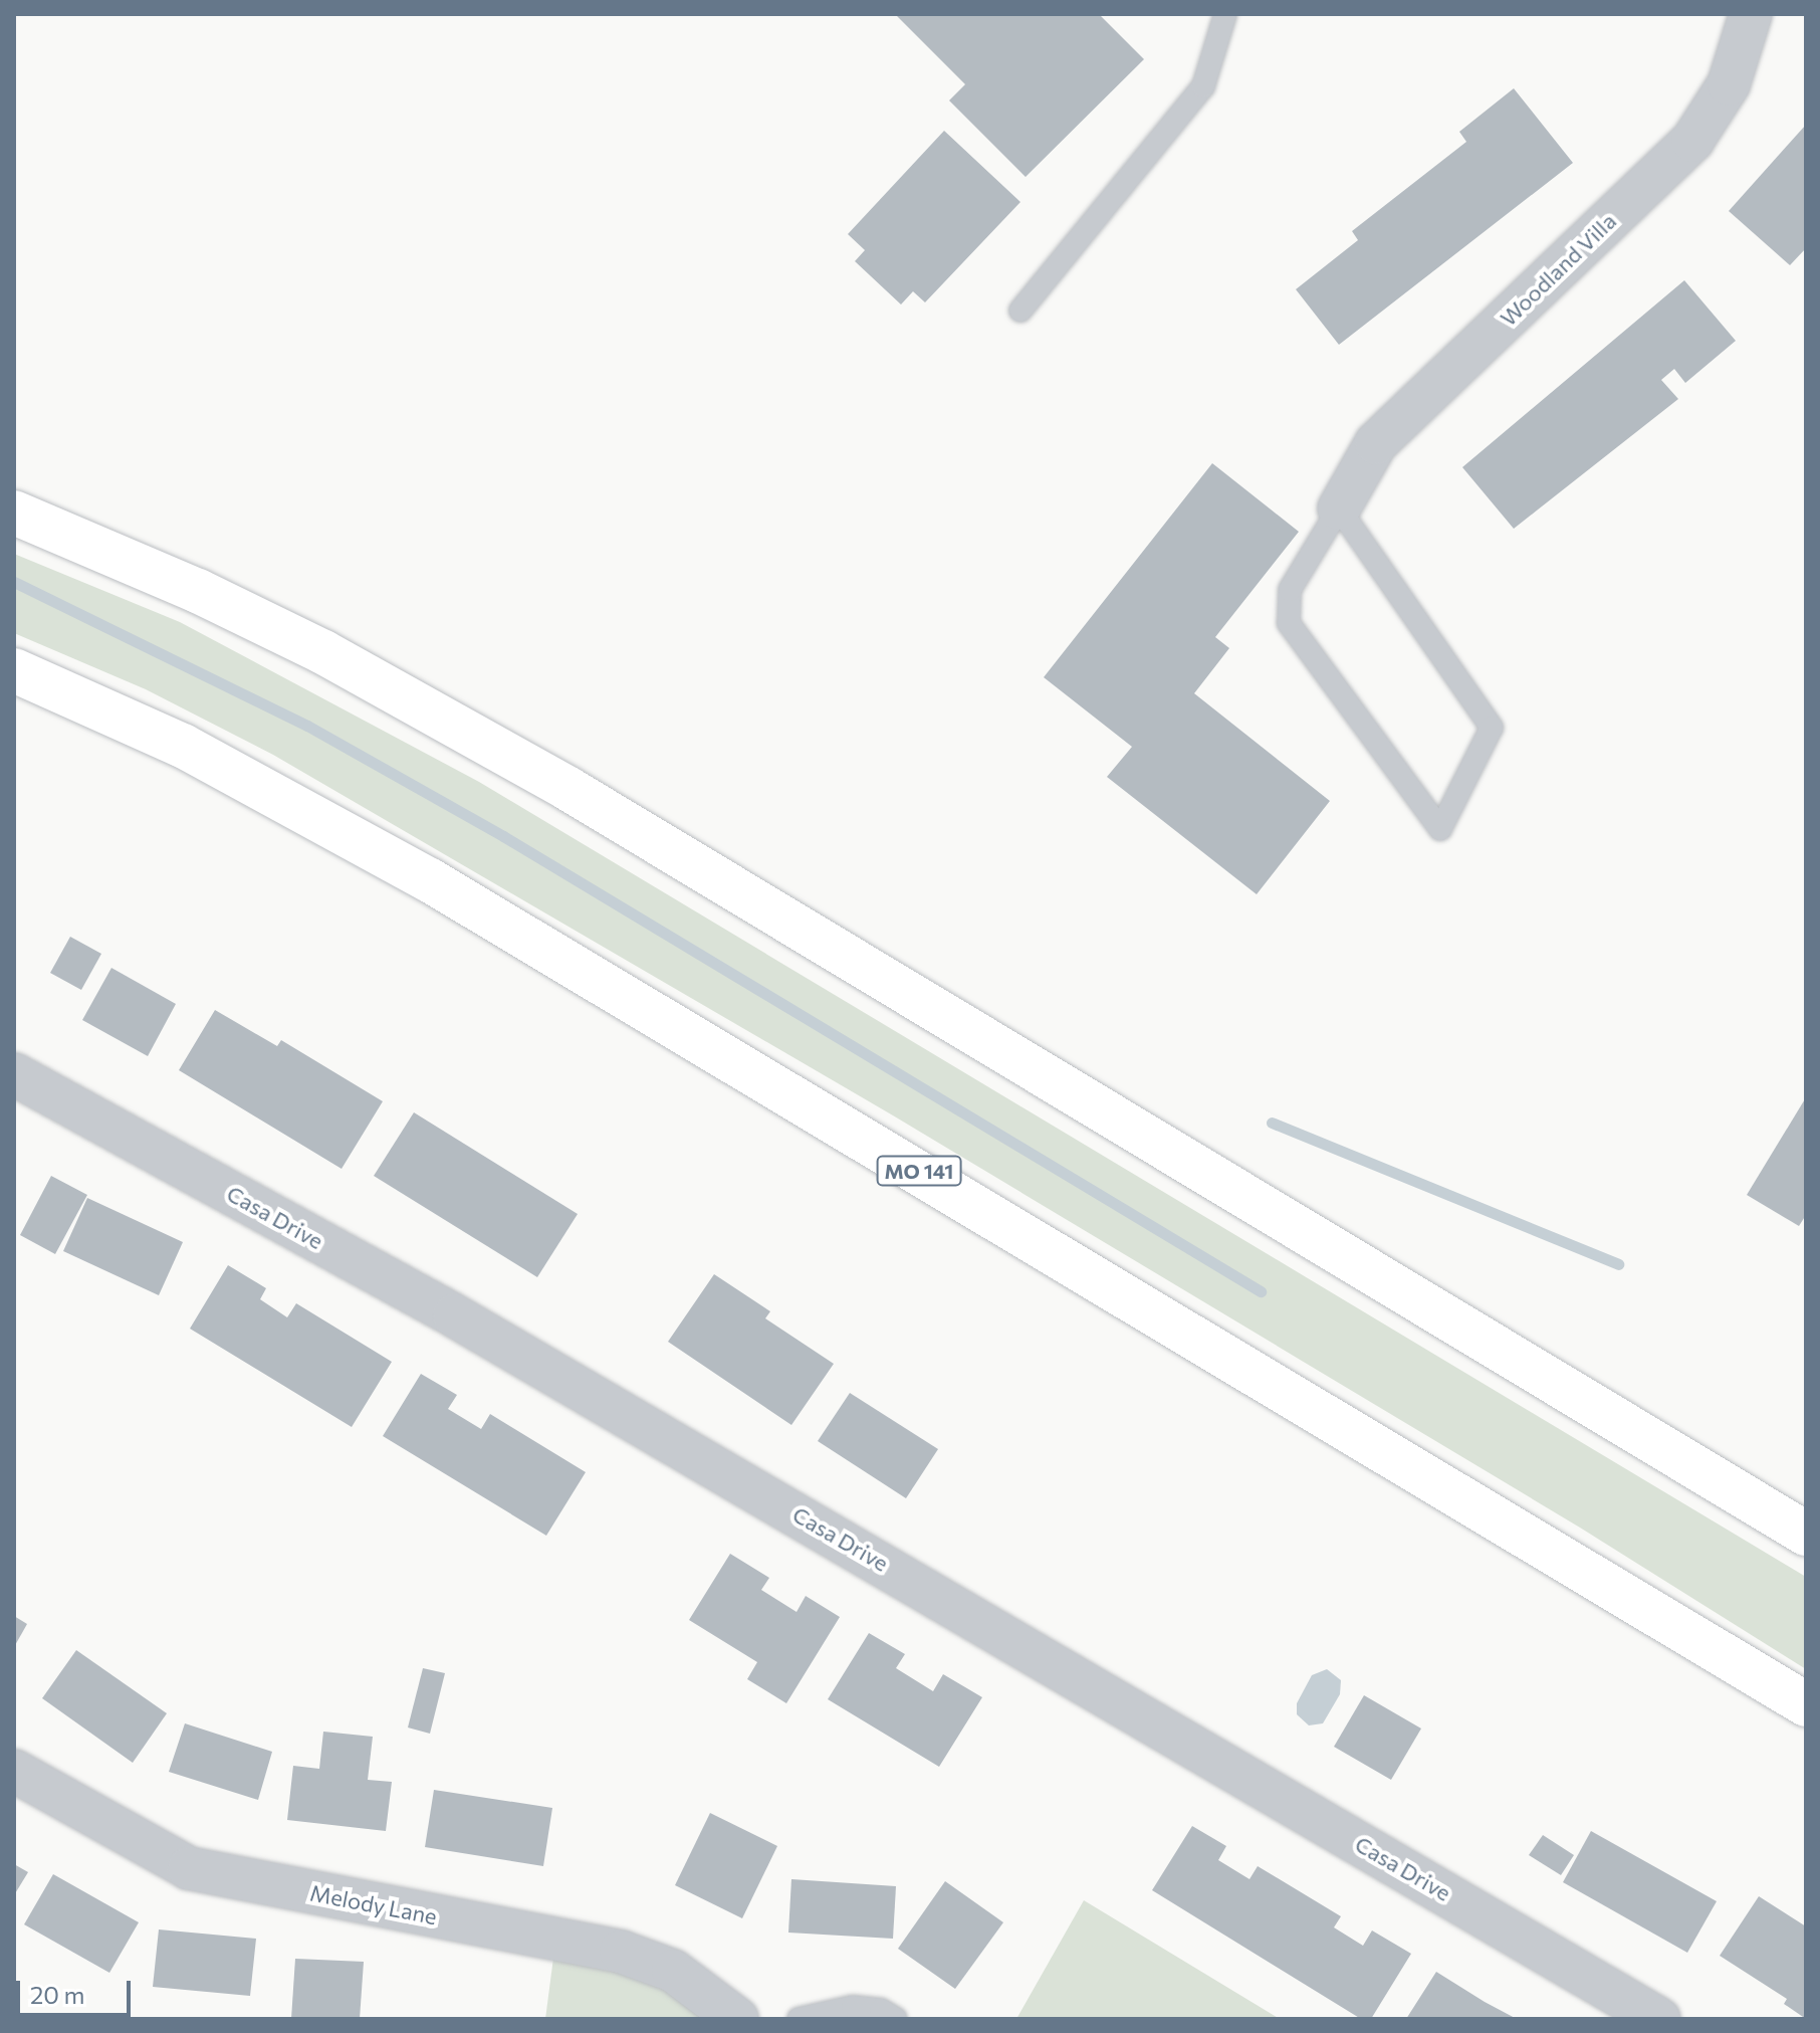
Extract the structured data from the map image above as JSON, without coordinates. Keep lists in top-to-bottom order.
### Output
{
  "streets": {
    "highway": ["MO 141"],
    "street": ["Woodland Villa", "Casa Drive", "Melody Lane"]
  },
  "scale_bar": "20 m"
}
